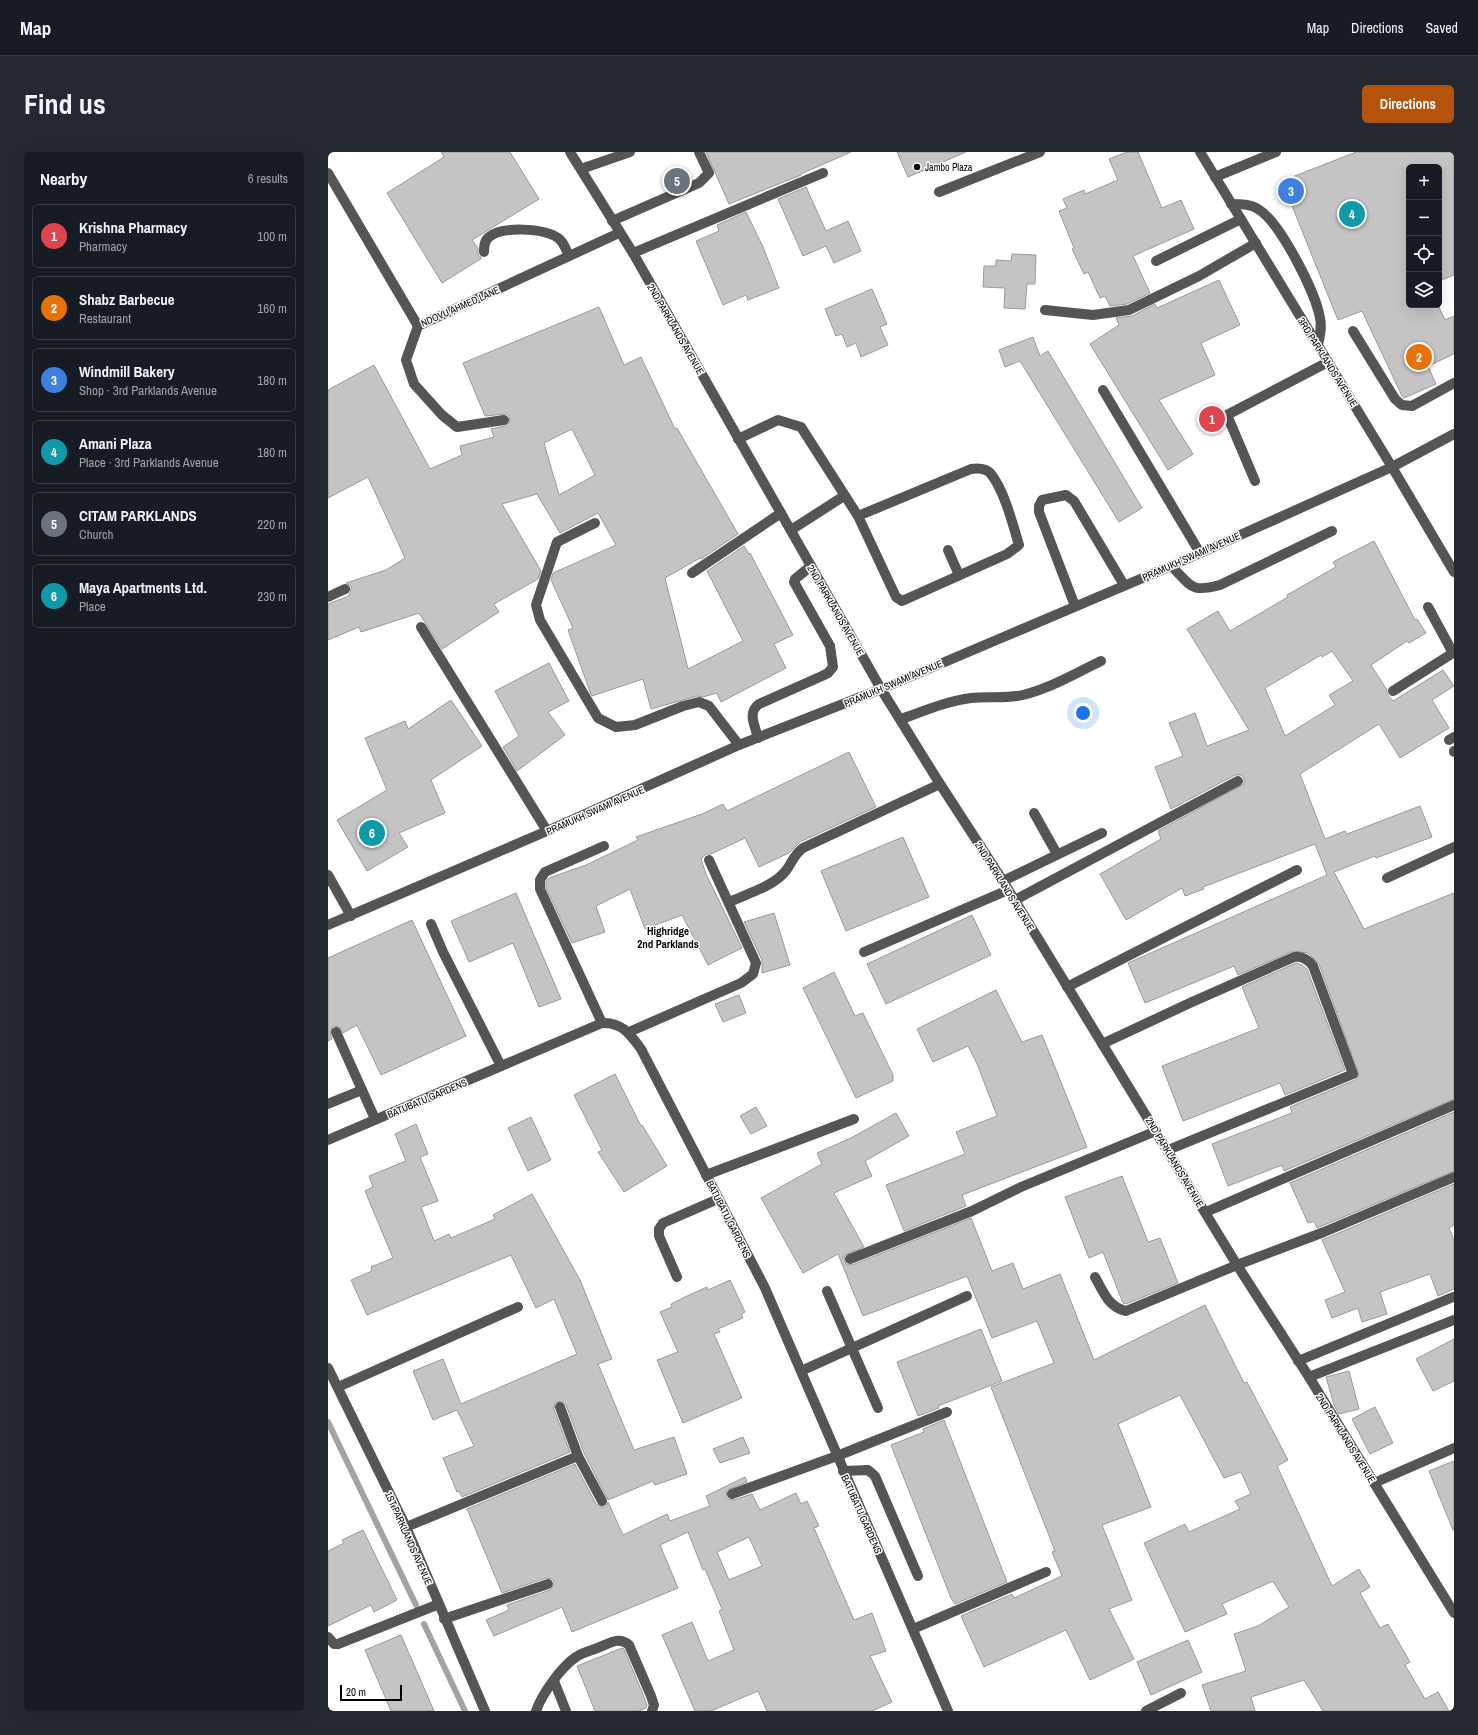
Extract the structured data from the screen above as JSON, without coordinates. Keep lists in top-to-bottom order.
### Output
{
  "streets": {
    "street": [
      "NDOVU AHMED LANE",
      "2ND PARKLANDS AVENUE",
      "3RD PARKLANDS AVENUE",
      "PRAMUKH SWAMI AVENUE",
      "BATUBATU GARDENS",
      "1ST PARKLANDS AVENUE"
    ]
  },
  "crossings": [
    ["NDOVU AHMED LANE", "2ND PARKLANDS AVENUE"],
    ["2ND PARKLANDS AVENUE", "PRAMUKH SWAMI AVENUE"],
    ["3RD PARKLANDS AVENUE", "PRAMUKH SWAMI AVENUE"]
  ],
  "districts": ["Highridge 2nd Parklands"],
  "places": ["Jambo Plaza"],
  "scale_bar": "20 m",
  "page": {
    "header": "Map",
    "nav": ["Map", "Directions", "Saved"],
    "title": "Find us",
    "buttons": "Directions",
    "heading": ["Nearby", "6 results"],
    "map_buttons": ["+", "−"],
    "pins": [
      "5",
      "3",
      "4",
      "2",
      "1",
      "6"
    ],
    "list": [
      {
        "mark": "1",
        "name": "Krishna Pharmacy",
        "note": "Pharmacy",
        "value": "100 m"
      },
      {
        "mark": "2",
        "name": "Shabz Barbecue",
        "note": "Restaurant",
        "value": "160 m"
      },
      {
        "mark": "3",
        "name": "Windmill Bakery",
        "note": "Shop · 3rd Parklands Avenue",
        "value": "180 m"
      },
      {
        "mark": "4",
        "name": "Amani Plaza",
        "note": "Place · 3rd Parklands Avenue",
        "value": "180 m"
      },
      {
        "mark": "5",
        "name": "CITAM PARKLANDS",
        "note": "Church",
        "value": "220 m"
      },
      {
        "mark": "6",
        "name": "Maya Apartments Ltd.",
        "note": "Place",
        "value": "230 m"
      }
    ],
    "scale": "20 m"
  }
}
